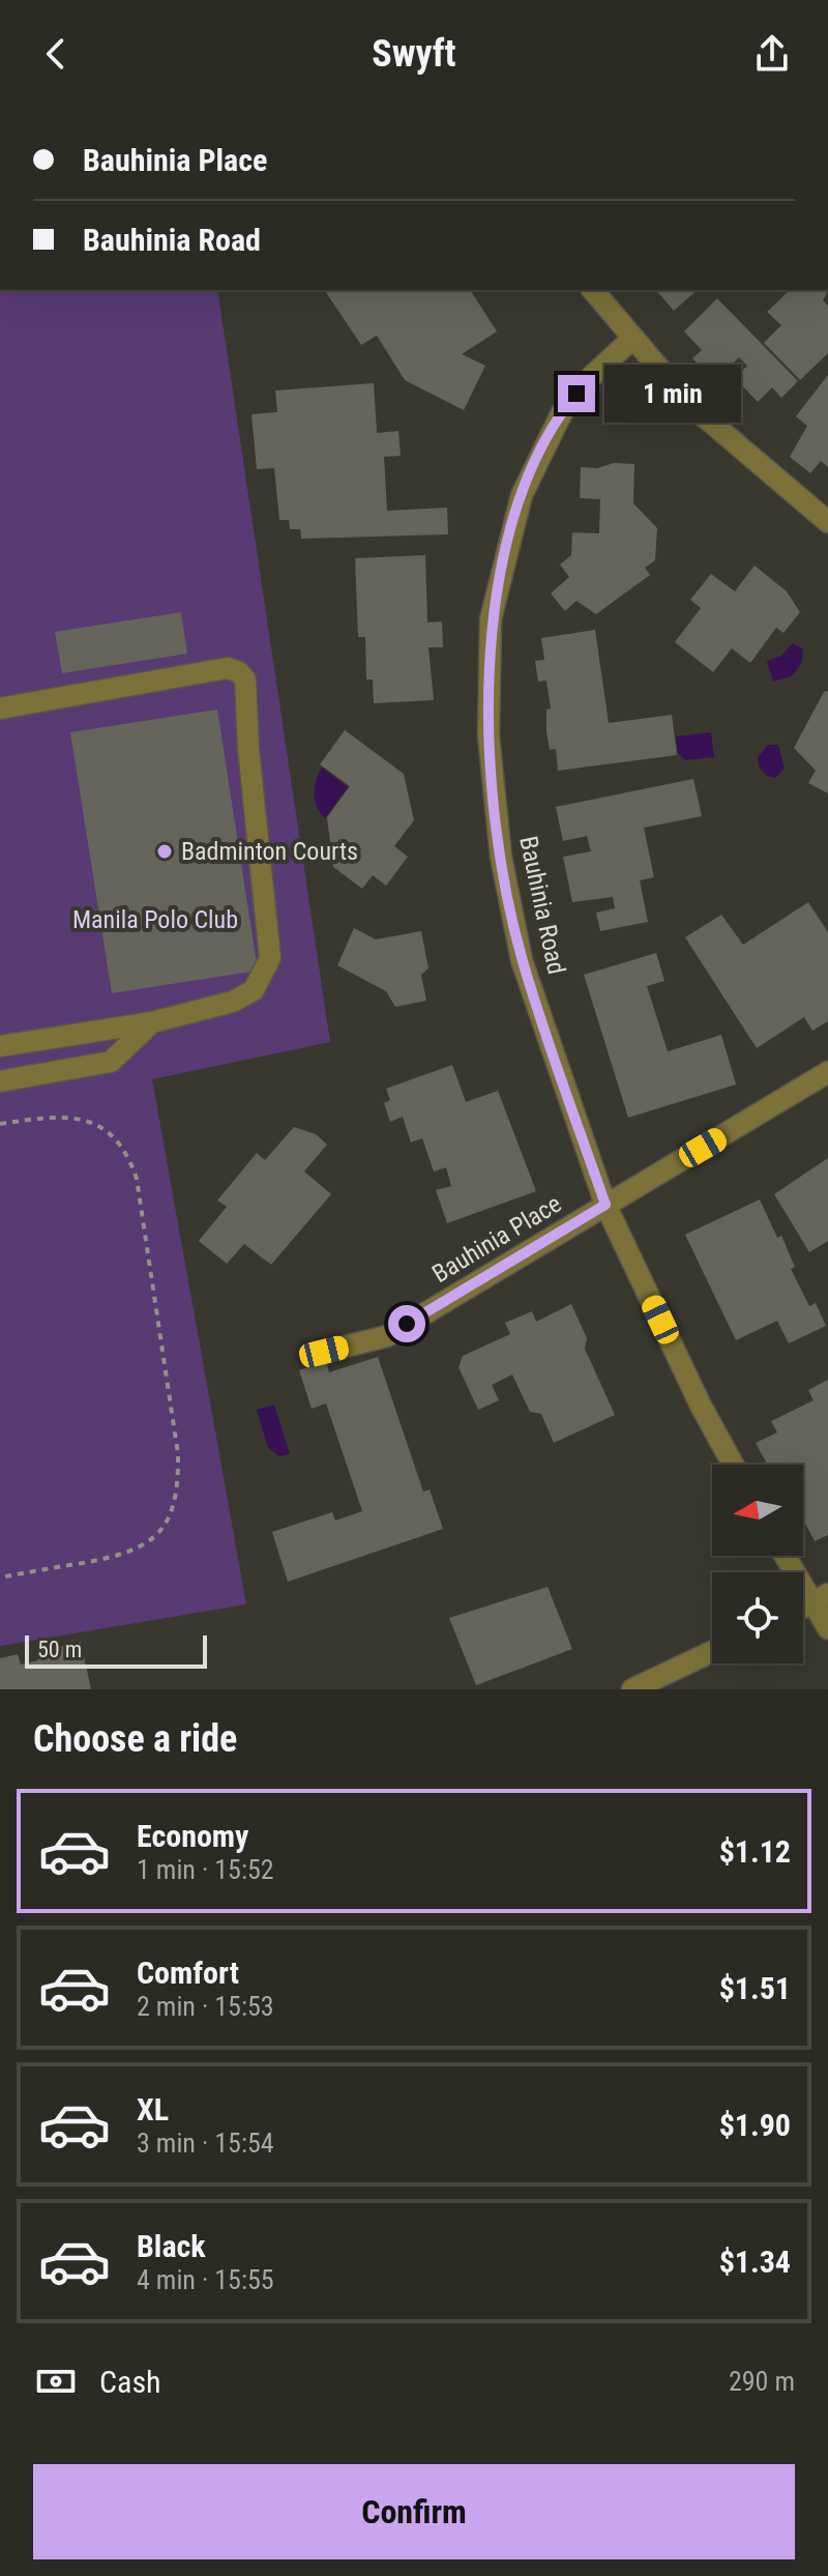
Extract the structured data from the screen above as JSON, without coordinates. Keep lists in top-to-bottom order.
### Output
{
  "streets": {
    "street": ["Bauhinia Road", "Bauhinia Place"]
  },
  "crossings": [
    ["Bauhinia Road", "Bauhinia Place"]
  ],
  "parks": ["Manila Polo Club"],
  "places": ["Badminton Courts"],
  "scale_bar": "50 m",
  "north": "left",
  "page": {
    "header": "Swyft",
    "banner": ["Bauhinia Place", "Bauhinia Road"],
    "bubble": "1 min",
    "scale": "50 m",
    "heading": "Choose a ride",
    "list": [
      {
        "name": "Economy",
        "note": "1 min · 15:52",
        "value": "$1.12"
      },
      {
        "name": "Comfort",
        "note": "2 min · 15:53",
        "value": "$1.51"
      },
      {
        "name": "XL",
        "note": "3 min · 15:54",
        "value": "$1.90"
      },
      {
        "name": "Black",
        "note": "4 min · 15:55",
        "value": "$1.34"
      }
    ],
    "pay": ["Cash", "290 m"],
    "buttons": "Confirm"
  }
}
